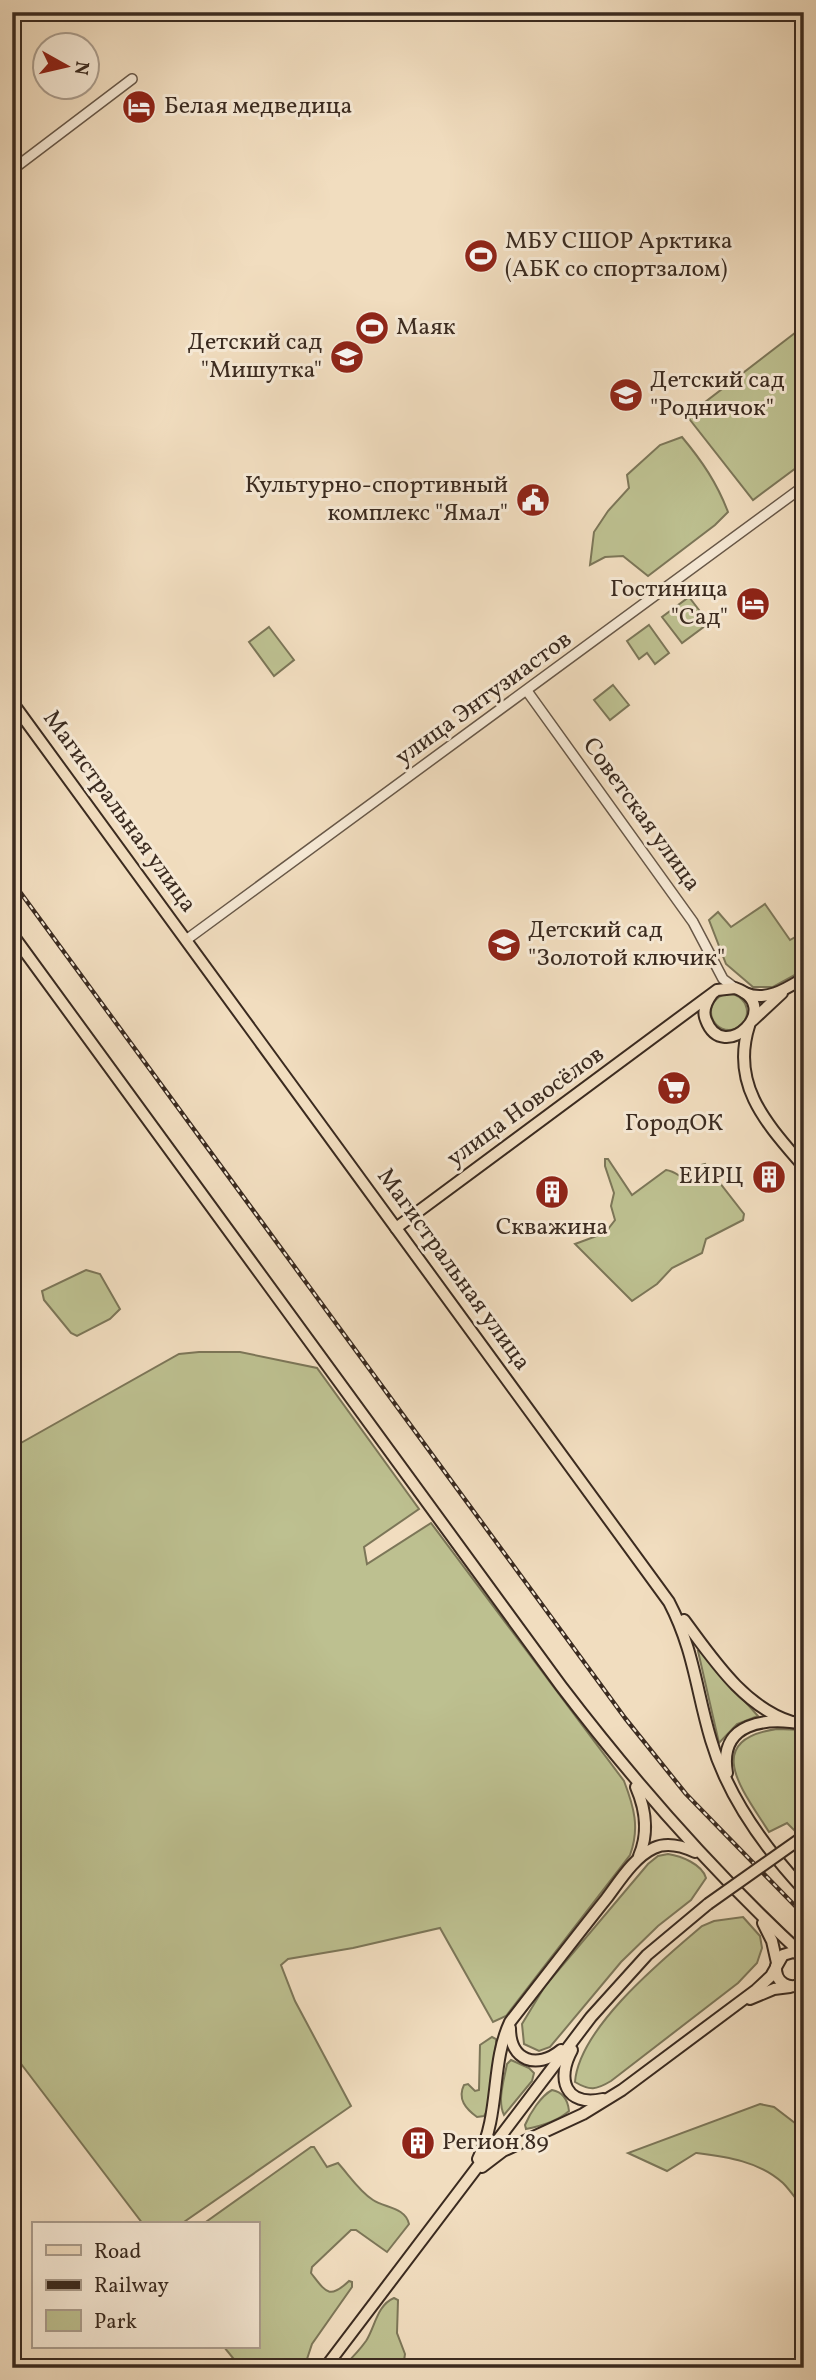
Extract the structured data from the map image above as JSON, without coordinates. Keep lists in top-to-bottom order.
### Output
{
  "streets": {
    "main road": ["Магистральная улица", "улица Новосёлов"],
    "street": ["улица Энтузиастов", "Советская улица"]
  },
  "crossings": [
    ["улица Энтузиастов", "Магистральная улица"],
    ["улица Энтузиастов", "Советская улица"],
    ["Магистральная улица", "улица Новосёлов"],
    ["Советская улица", "улица Новосёлов"]
  ],
  "places": {
    "hotel": ["Белая медведица", "Гостиница \"Сад\""],
    "sports": ["МБУ СШОР Арктика (АБК со спортзалом)", "Маяк"],
    "school or university": ["Детский сад \"Мишутка\"", "Детский сад \"Родничок\"", "Детский сад \"Золотой ключик\""],
    "public building": ["Культурно-спортивный комплекс \"Ямал\""],
    "supermarket": ["ГородОК"],
    "building": ["ЕИРЦ", "Скважина", "Регион 89"]
  },
  "legend": ["Road", "Railway", "Park"],
  "north": "right"
}
